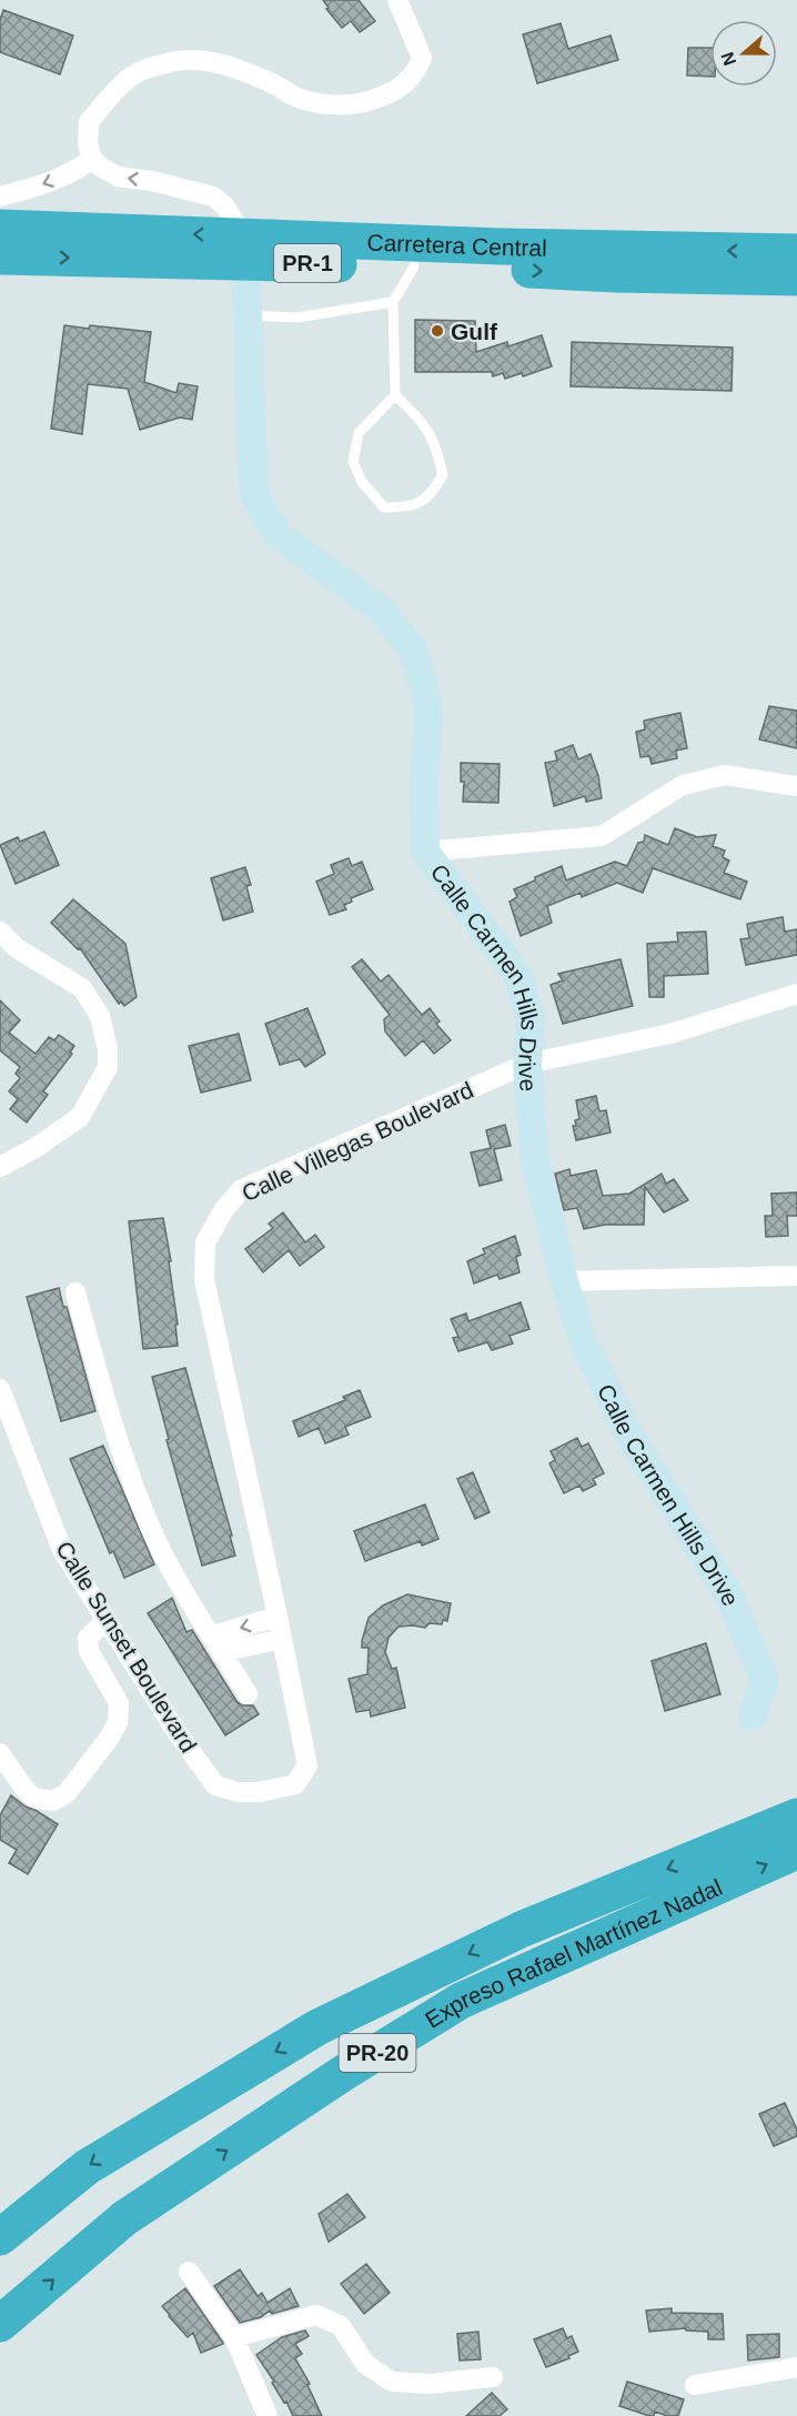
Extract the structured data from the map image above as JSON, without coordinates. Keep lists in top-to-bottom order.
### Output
{
  "streets": {
    "highway": [
      "Carretera Central",
      "PR-1",
      "Expreso Rafael Martínez Nadal",
      "PR-20"
    ],
    "street": ["Calle Carmen Hills Drive", "Calle Villegas Boulevard", "Calle Sunset Boulevard"]
  },
  "crossings": [
    ["Carretera Central", "Calle Carmen Hills Drive"],
    ["Calle Carmen Hills Drive", "Calle Villegas Boulevard"],
    ["Calle Villegas Boulevard", "Calle Sunset Boulevard"]
  ],
  "places": ["Gulf"],
  "north": "left"
}
